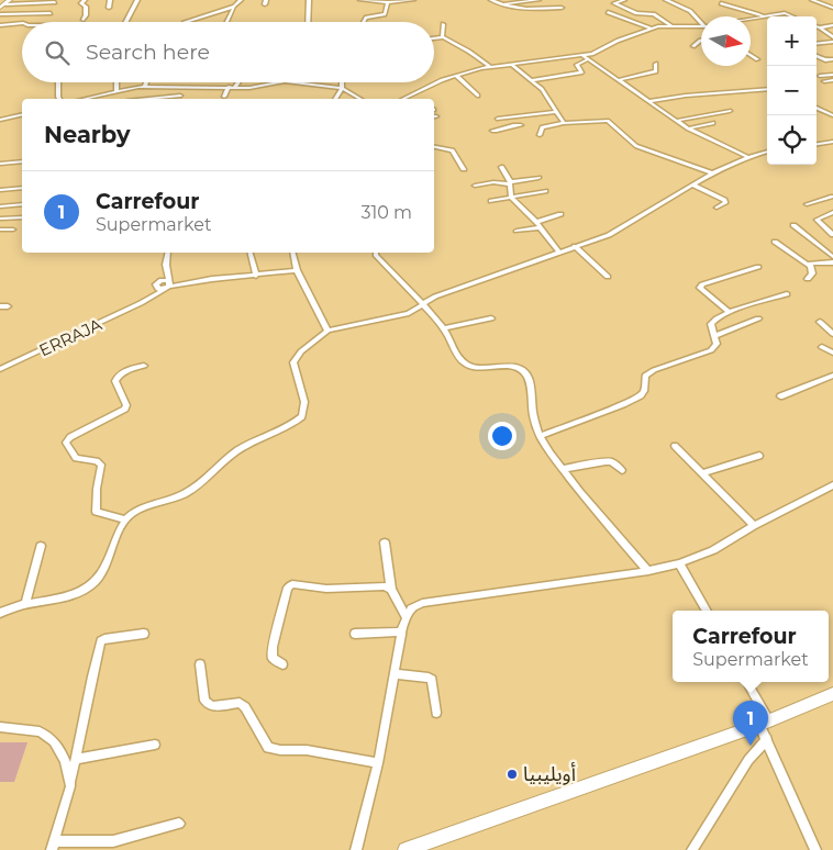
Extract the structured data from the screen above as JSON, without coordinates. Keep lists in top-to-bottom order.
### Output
{
  "streets": {
    "street": ["ERRAJA"]
  },
  "places": ["أويليبيا"],
  "north": "right",
  "page": {
    "map_buttons": ["+", "−"],
    "search": "Search here",
    "heading": "Nearby",
    "list": [
      {
        "mark": "1",
        "name": "Carrefour",
        "note": "Supermarket",
        "value": "310 m"
      }
    ],
    "popup": ["Carrefour", "Supermarket"],
    "pins": "1"
  }
}
